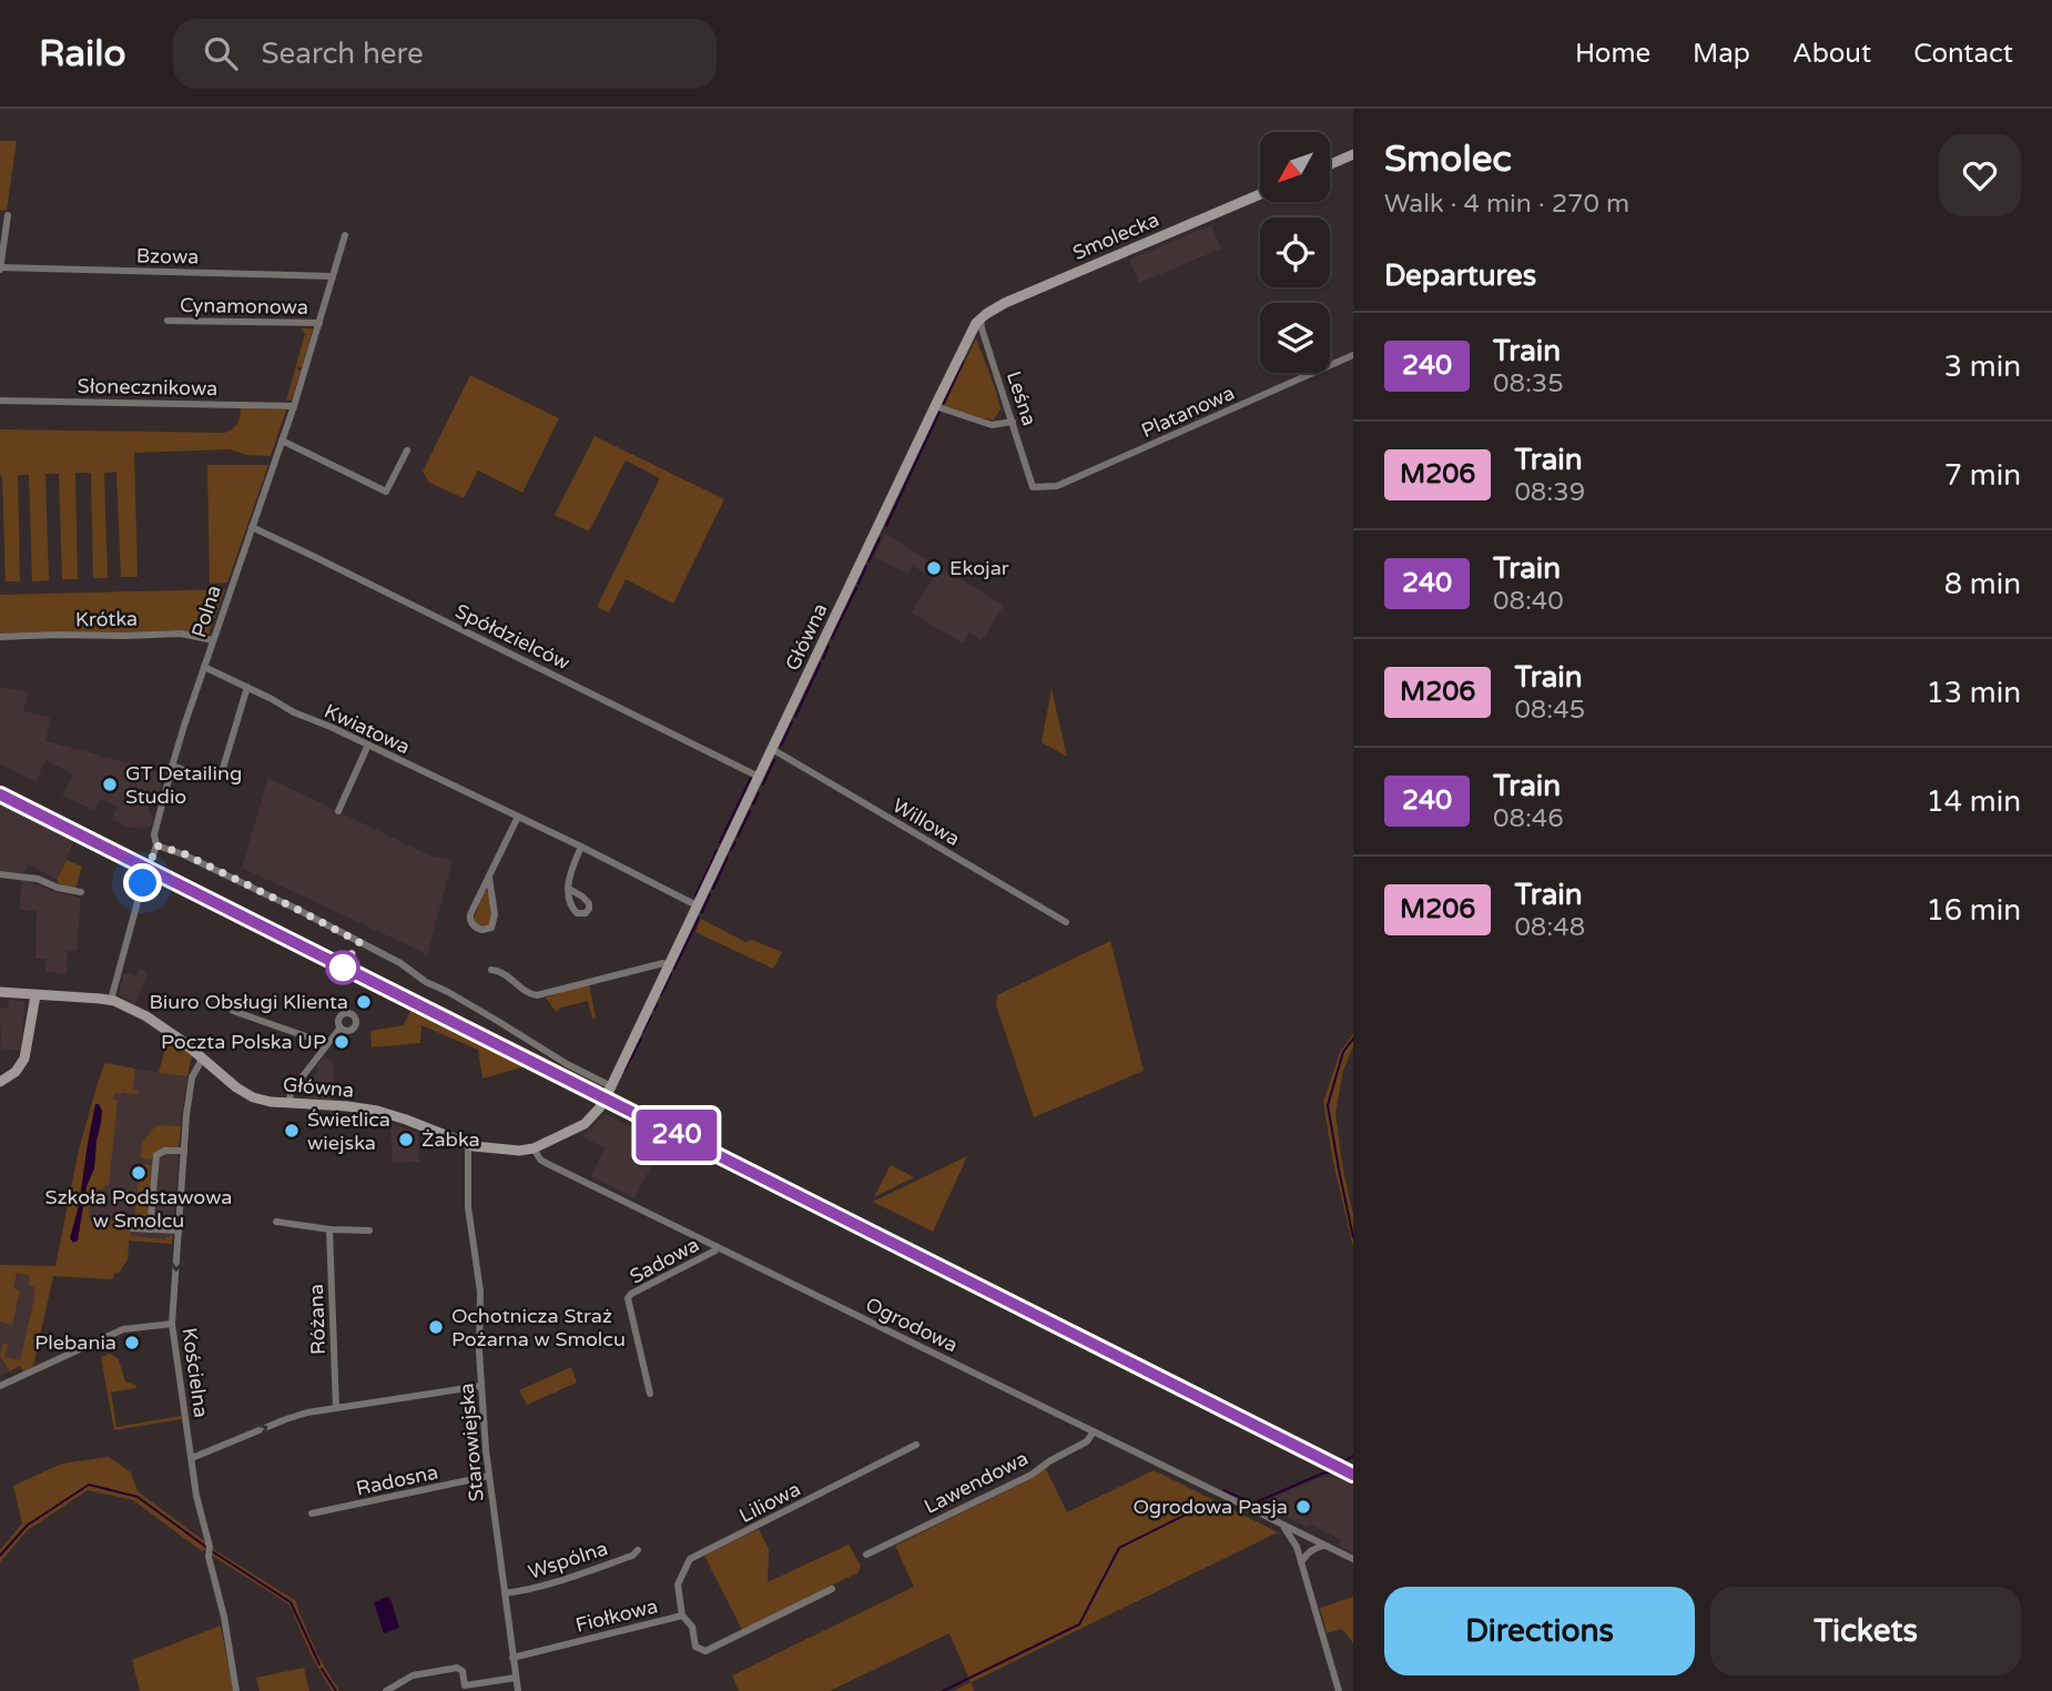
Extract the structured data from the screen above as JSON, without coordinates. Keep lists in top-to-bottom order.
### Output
{
  "streets": {
    "street": [
      "Smolecka",
      "Bzowa",
      "Cynamonowa",
      "Słonecznikowa",
      "Leśna",
      "Platanowa",
      "Polna",
      "Krótka",
      "Spółdzielców",
      "Główna",
      "Kwiatowa",
      "Willowa",
      "Sadowa",
      "Różana",
      "Ogrodowa",
      "Kościelna",
      "Starowiejska",
      "Radosna",
      "Lawendowa",
      "Liliowa",
      "Wspólna",
      "Fiołkowa"
    ]
  },
  "crossings": [
    ["Smolecka", "Leśna"],
    ["Smolecka", "Główna"],
    ["Bzowa", "Polna"],
    ["Cynamonowa", "Polna"],
    ["Słonecznikowa", "Polna"],
    ["Leśna", "Platanowa"],
    ["Leśna", "Główna"],
    ["Polna", "Krótka"],
    ["Polna", "Spółdzielców"],
    ["Polna", "Główna"],
    ["Polna", "Kwiatowa"],
    ["Spółdzielców", "Główna"],
    ["Główna", "Kwiatowa"],
    ["Główna", "Willowa"],
    ["Główna", "Ogrodowa"],
    ["Główna", "Kościelna"],
    ["Główna", "Starowiejska"],
    ["Sadowa", "Ogrodowa"],
    ["Ogrodowa", "Lawendowa"],
    ["Starowiejska", "Radosna"],
    ["Starowiejska", "Wspólna"],
    ["Starowiejska", "Fiołkowa"],
    ["Liliowa", "Fiołkowa"]
  ],
  "places": [
    "Ekojar",
    "GT Detailing Studio",
    "Biuro Obsługi Klienta",
    "Poczta Polska UP",
    "Świetlica wiejska",
    "Żabka",
    "Szkoła Podstawowa w Smolcu",
    "Ochotnicza Straż Pożarna w Smolcu",
    "Plebania",
    "Ogrodowa Pasja"
  ],
  "north": "bottom left",
  "page": {
    "header": "Railo",
    "search": "Search here",
    "nav": [
      "Home",
      "Map",
      "About",
      "Contact"
    ],
    "on_map": "240",
    "heading": [
      ["Smolec", "Walk · 4 min · 270 m"],
      "Departures"
    ],
    "list": [
      {
        "mark": "240",
        "name": "Train",
        "note": "08:35",
        "value": "3 min"
      },
      {
        "mark": "M206",
        "name": "Train",
        "note": "08:39",
        "value": "7 min"
      },
      {
        "mark": "240",
        "name": "Train",
        "note": "08:40",
        "value": "8 min"
      },
      {
        "mark": "M206",
        "name": "Train",
        "note": "08:45",
        "value": "13 min"
      },
      {
        "mark": "240",
        "name": "Train",
        "note": "08:46",
        "value": "14 min"
      },
      {
        "mark": "M206",
        "name": "Train",
        "note": "08:48",
        "value": "16 min"
      }
    ],
    "buttons": ["Directions", "Tickets"]
  }
}
